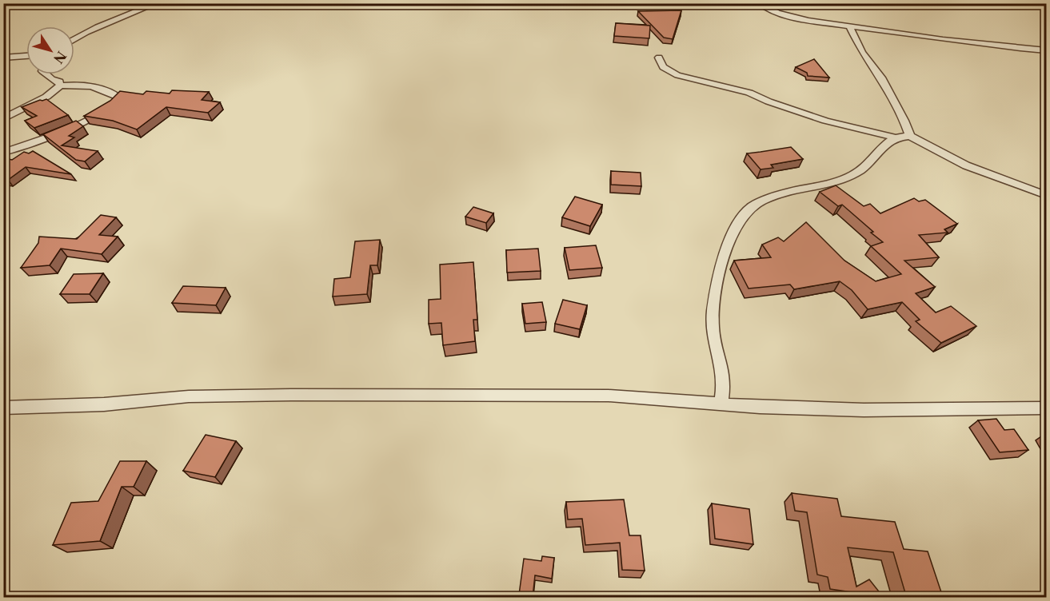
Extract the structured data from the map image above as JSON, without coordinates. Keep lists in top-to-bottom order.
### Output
{
  "north": "bottom right"
}
